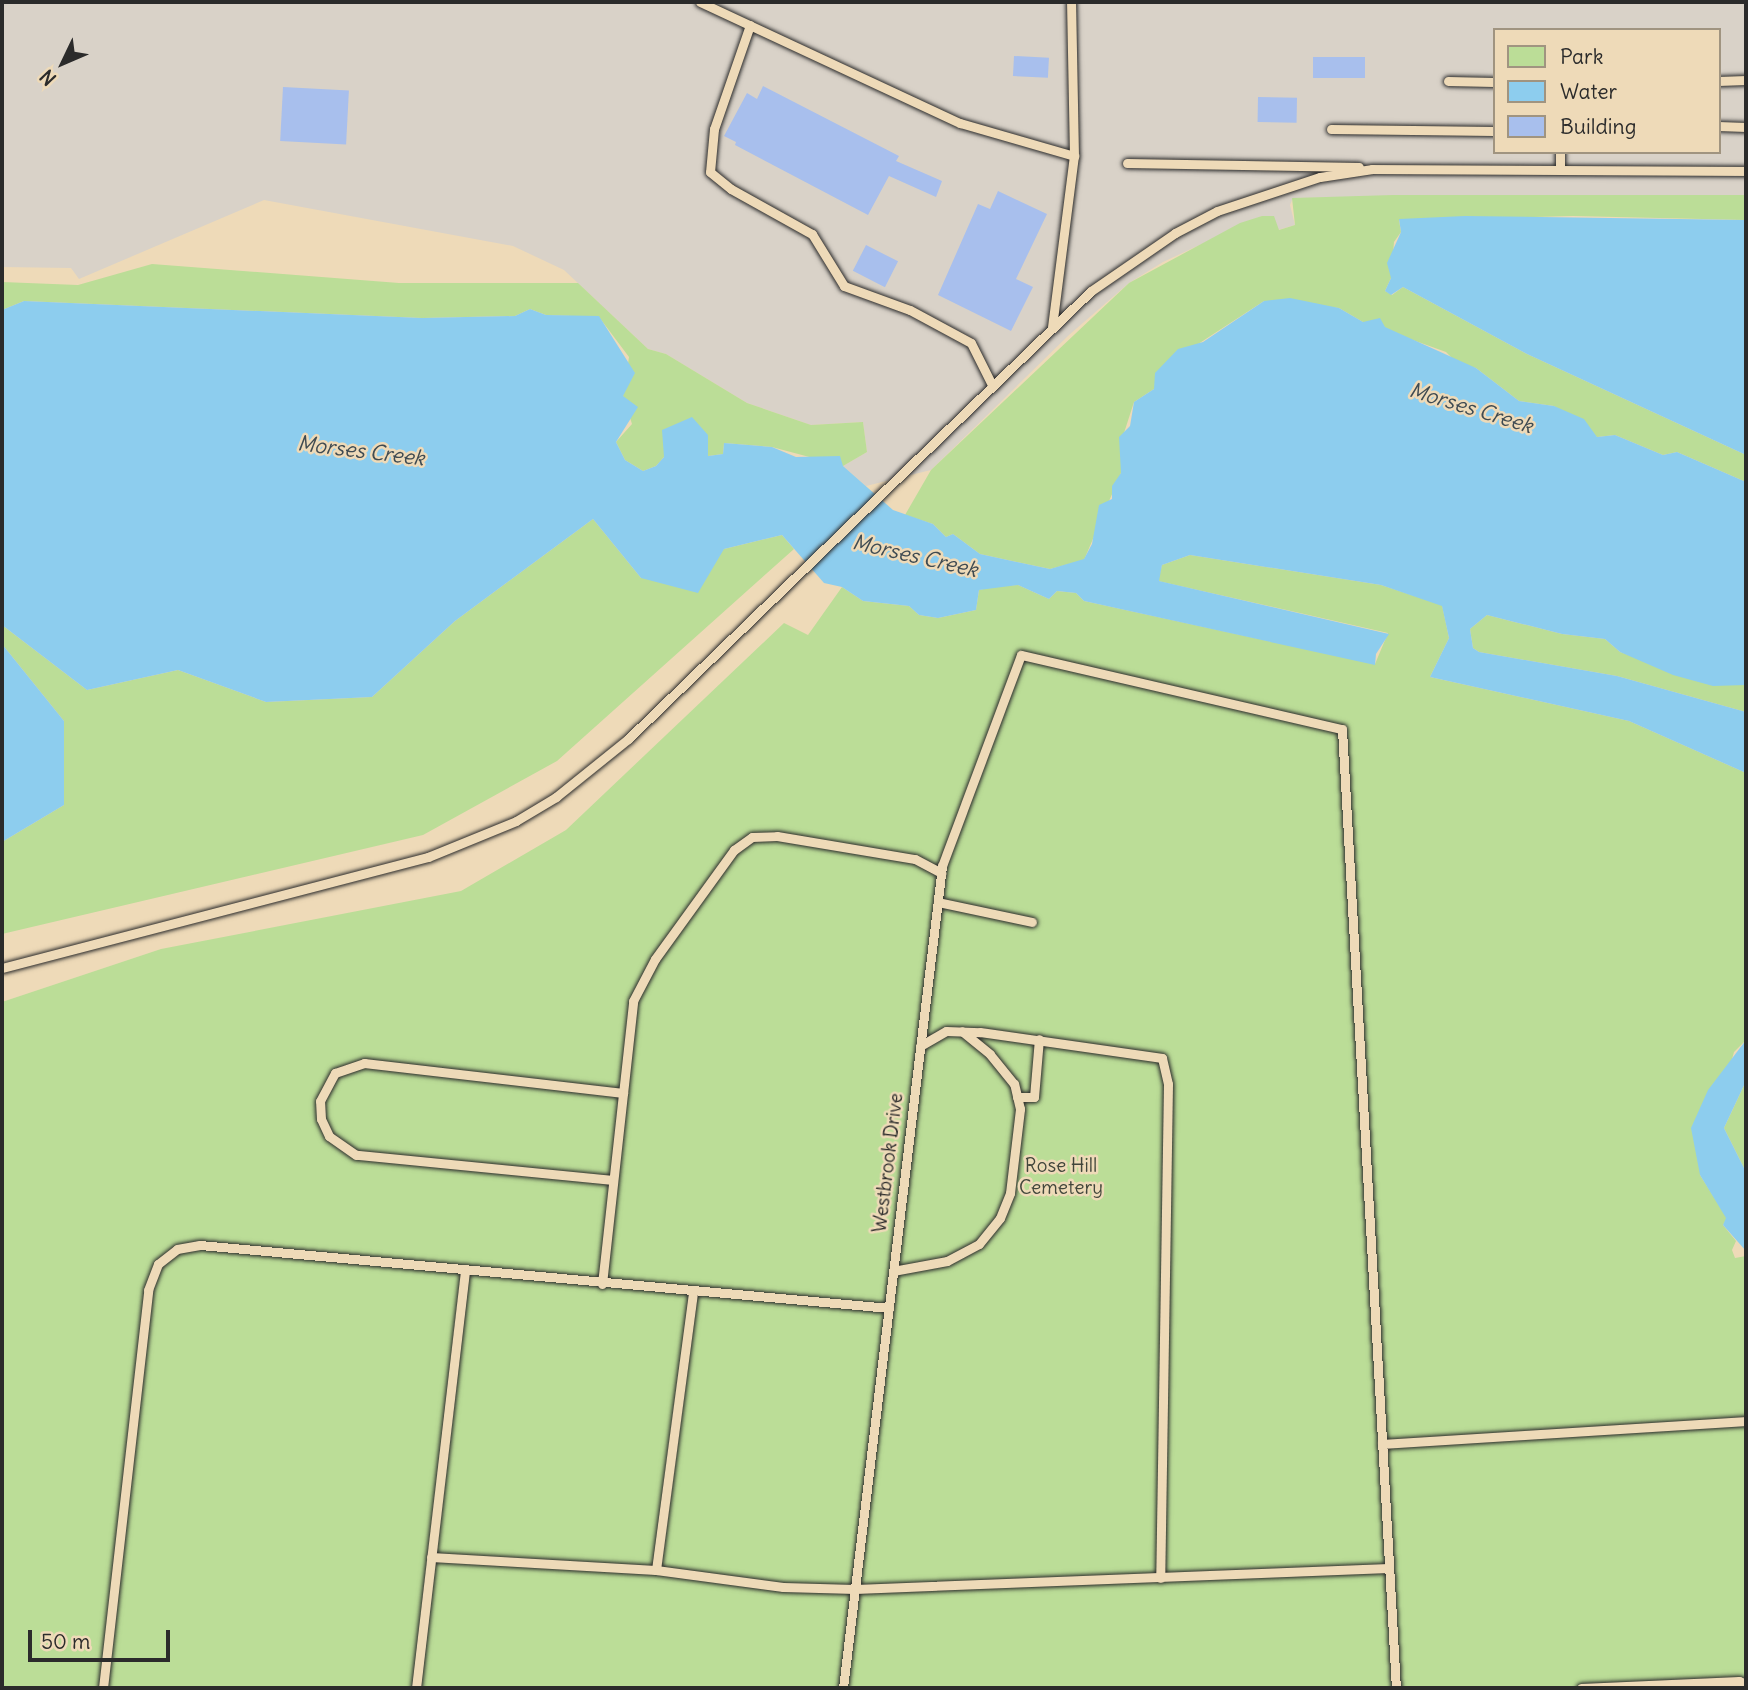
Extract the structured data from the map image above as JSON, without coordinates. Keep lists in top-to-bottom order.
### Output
{
  "streets": {
    "lane": ["Westbrook Drive"]
  },
  "water": ["Morses Creek"],
  "parks": ["Rose Hill Cemetery"],
  "legend": ["Park", "Water", "Building"],
  "scale_bar": "50 m",
  "north": "bottom left"
}
